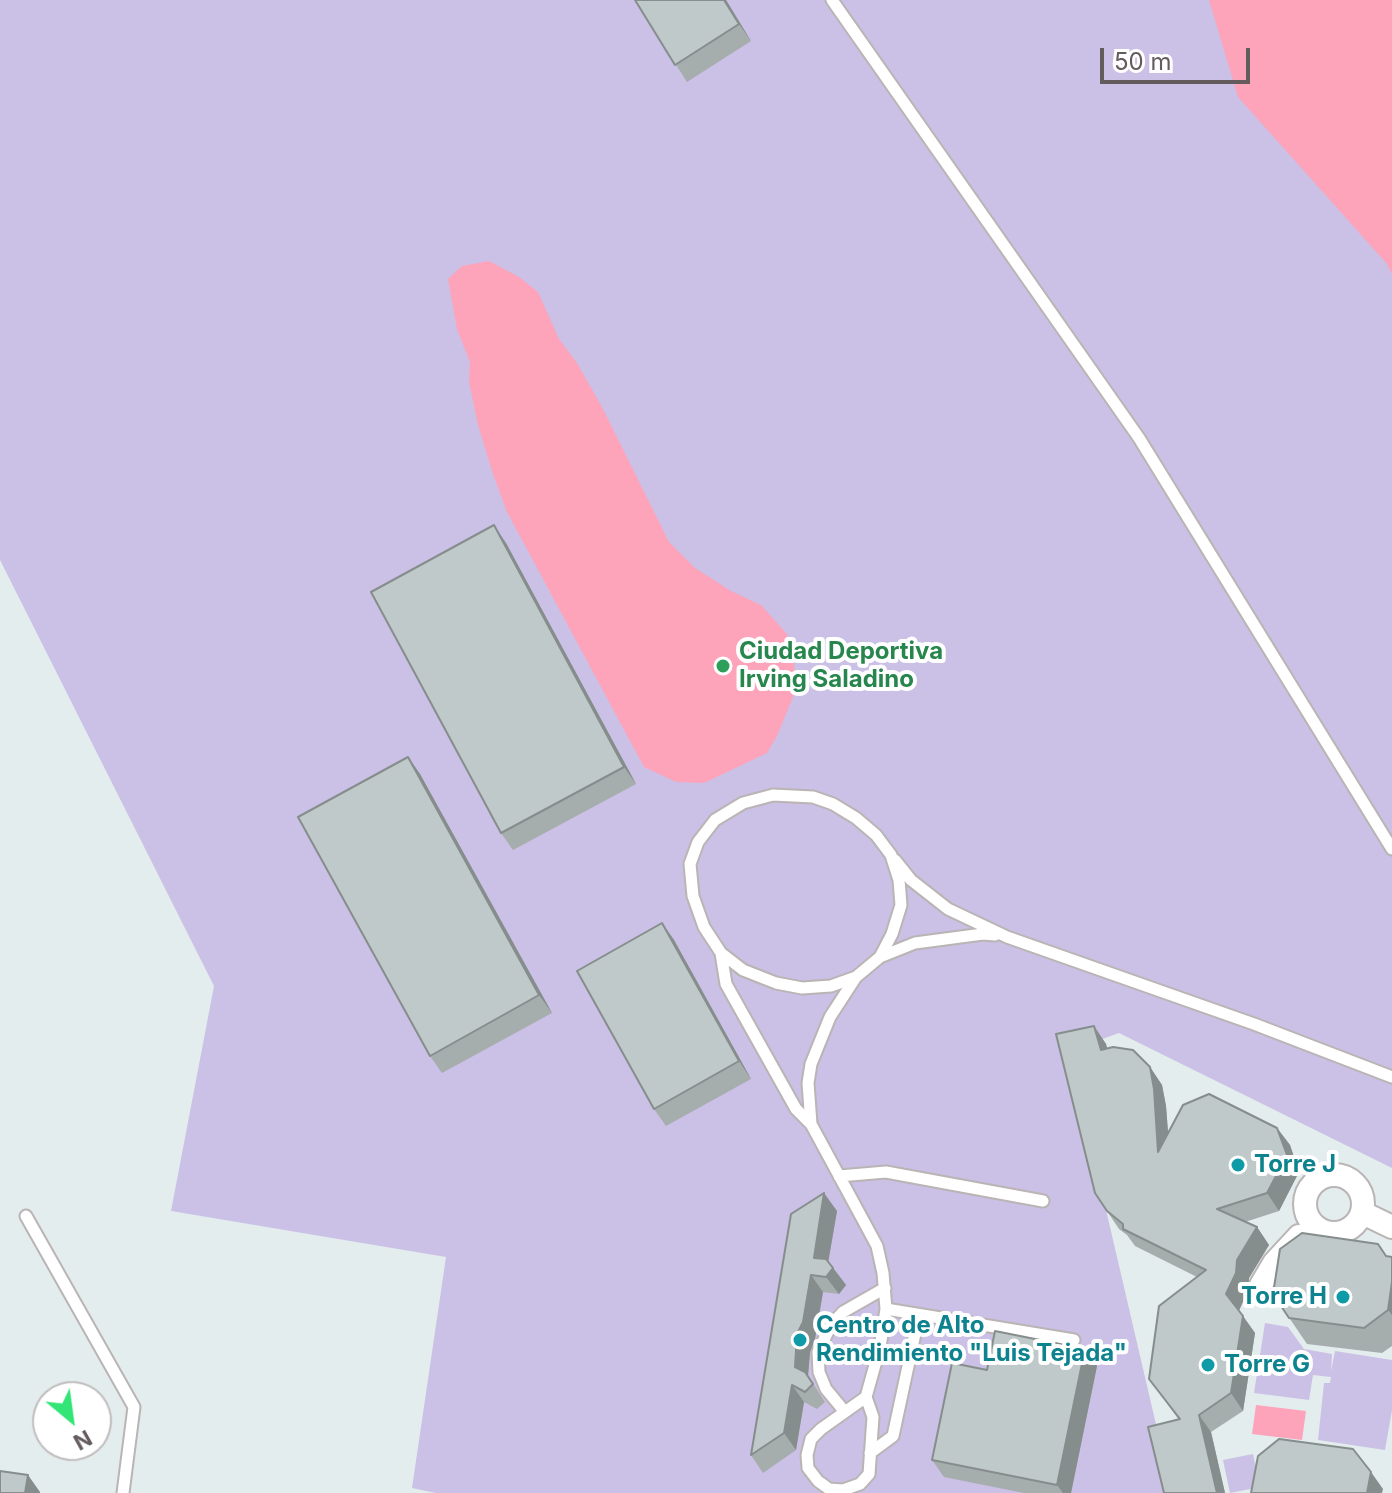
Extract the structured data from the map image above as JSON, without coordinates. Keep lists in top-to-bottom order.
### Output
{
  "places": [
    "Ciudad Deportiva Irving Saladino",
    "Torre J",
    "Torre H",
    "Centro de Alto Rendimiento \"Luis Tejada\"",
    "Torre G"
  ],
  "scale_bar": "50 m",
  "north": "bottom right"
}
